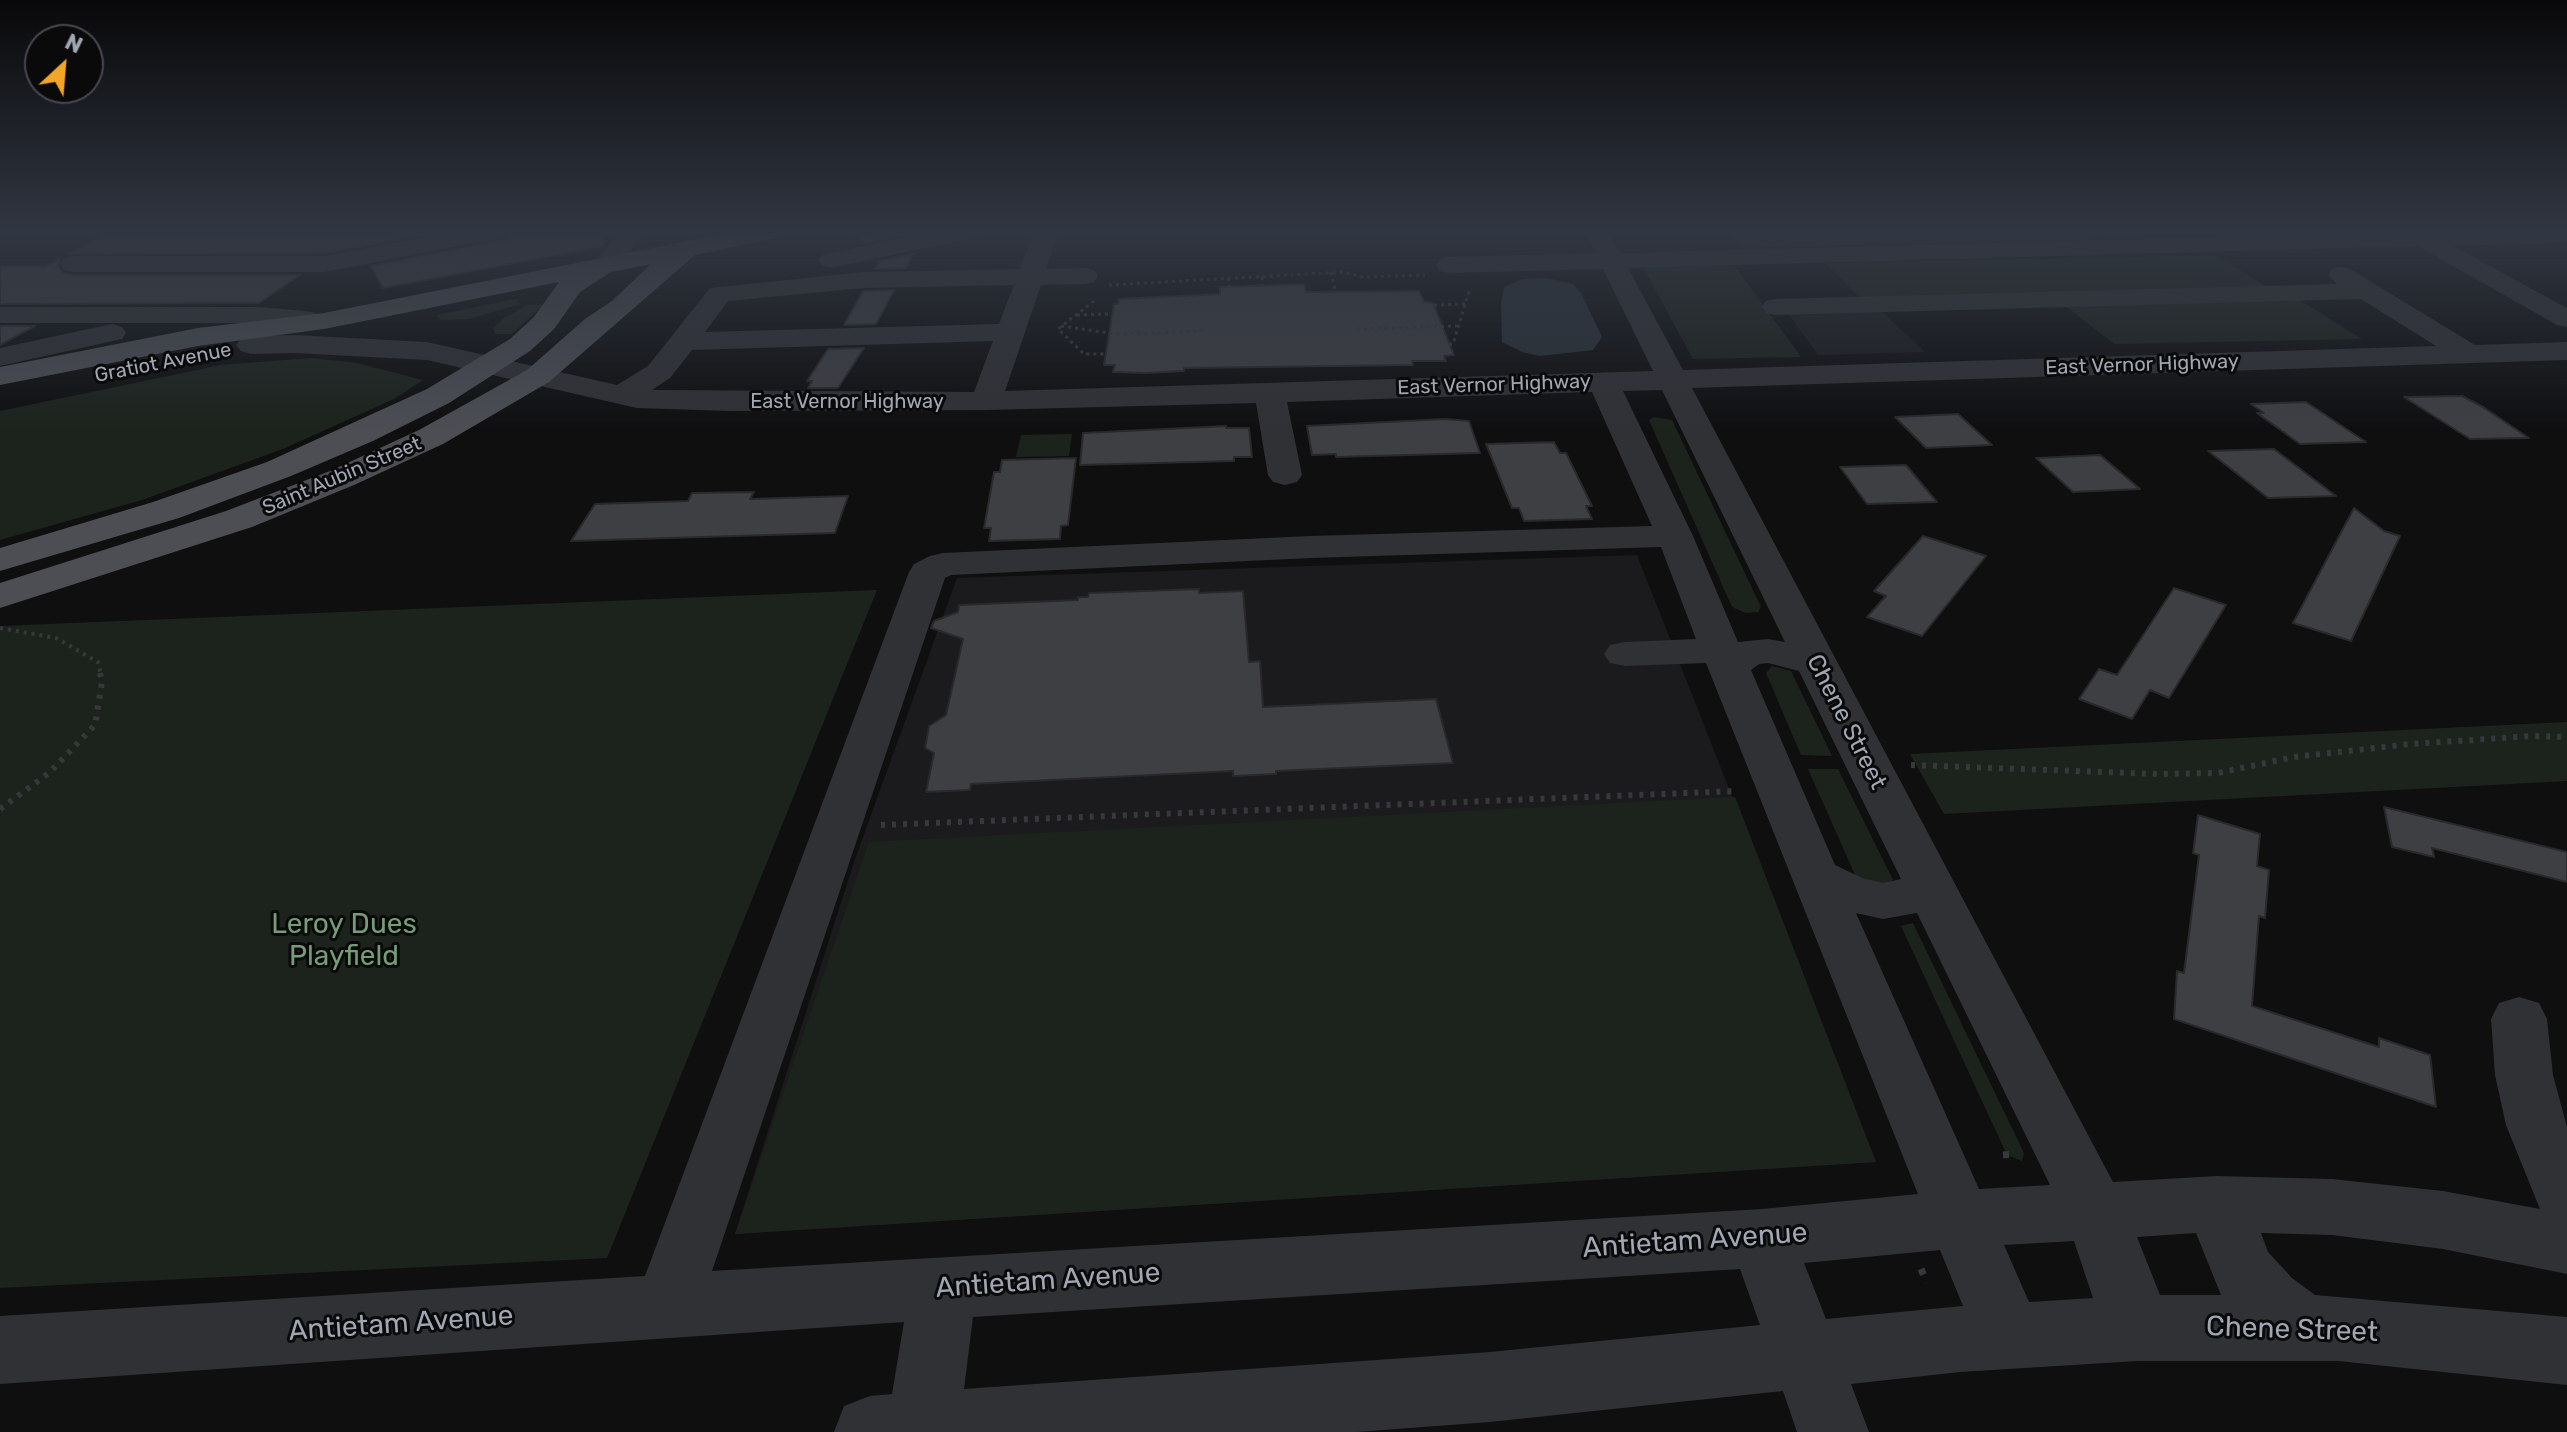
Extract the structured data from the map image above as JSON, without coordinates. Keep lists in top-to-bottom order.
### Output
{
  "streets": {
    "main road": ["Gratiot Avenue", "Saint Aubin Street"],
    "street": ["East Vernor Highway", "Chene Street", "Antietam Avenue"]
  },
  "crossings": [
    ["Gratiot Avenue", "East Vernor Highway"],
    ["East Vernor Highway", "Saint Aubin Street"],
    ["East Vernor Highway", "Chene Street"],
    ["Chene Street", "Antietam Avenue"]
  ],
  "parks": ["Leroy Dues Playfield"],
  "north": "top right"
}
